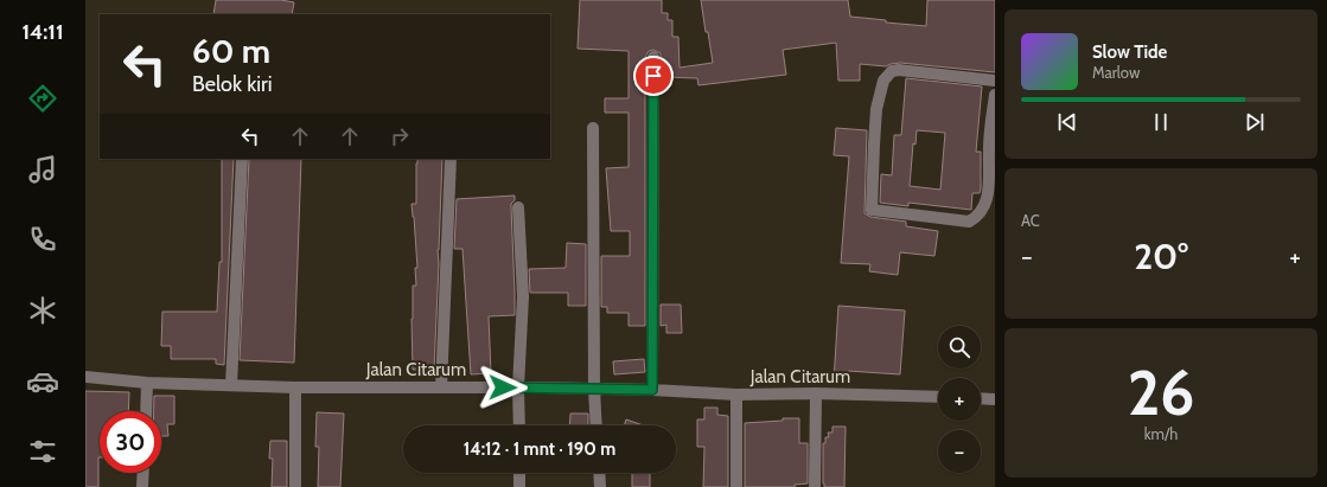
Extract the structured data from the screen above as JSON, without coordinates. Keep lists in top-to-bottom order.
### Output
{
  "streets": {
    "street": ["Jalan Citarum"]
  },
  "page": {
    "tabs": "14:11",
    "turn": ["60 m", "Belok kiri"],
    "song": ["Slow Tide", "Marlow"],
    "tile": [
      "AC",
      ["26", "km/h"]
    ],
    "heat": ["−", "20°", "+"],
    "map_buttons": ["+", "−"],
    "limit": "30",
    "trip": "14:12 · 1 mnt · 190 m"
  }
}
